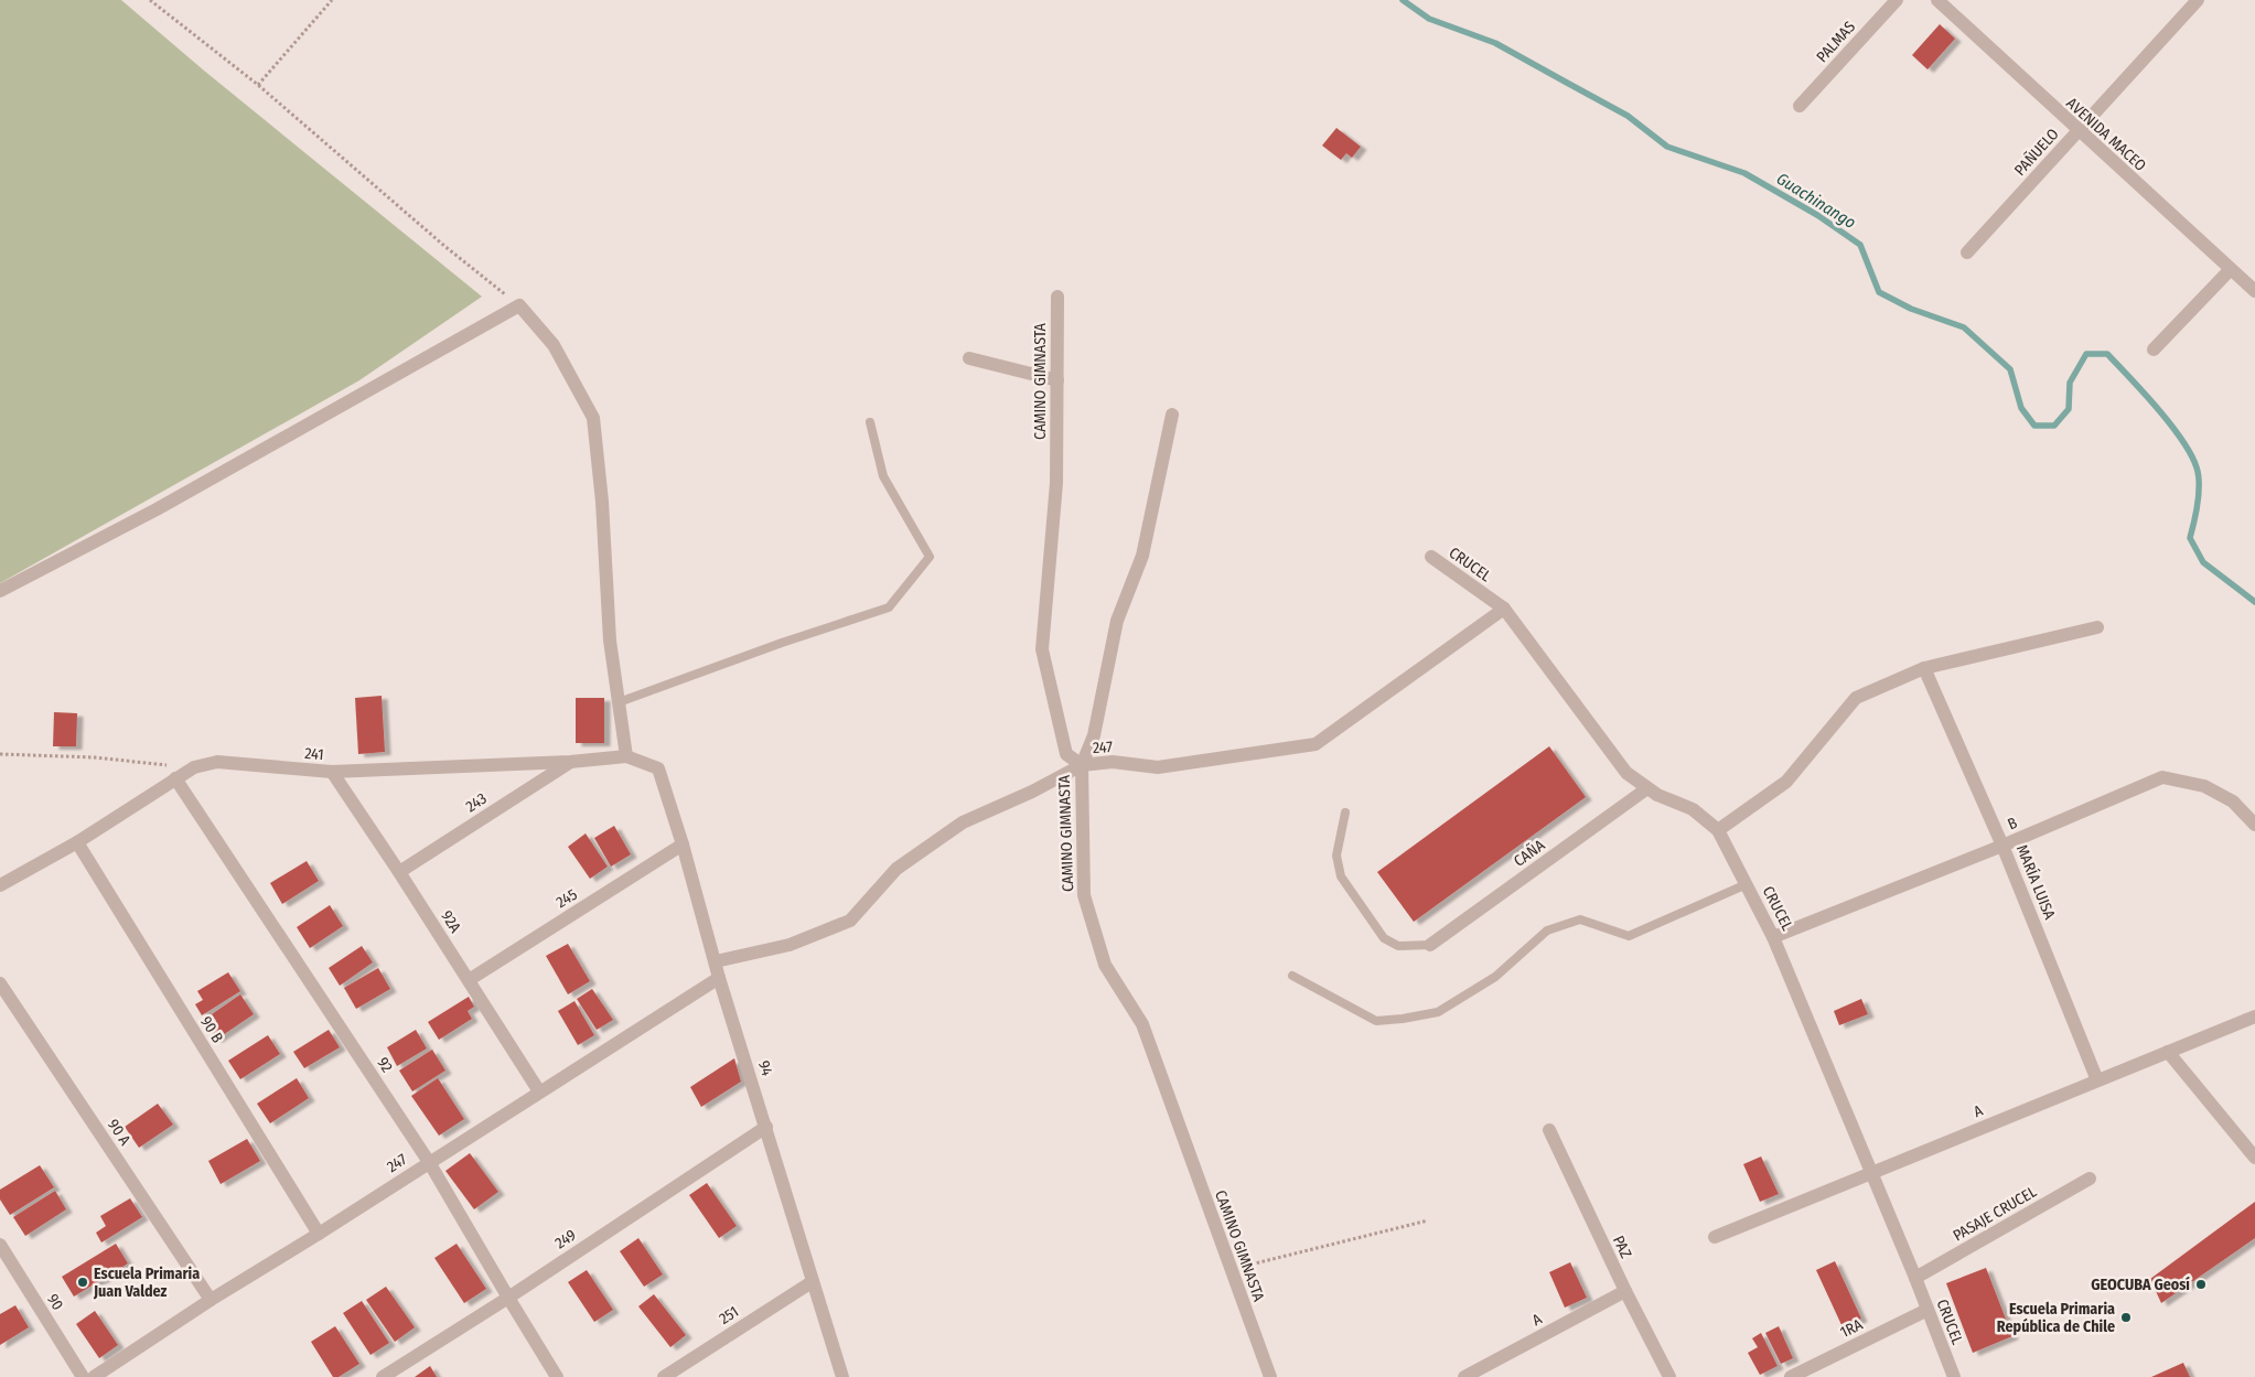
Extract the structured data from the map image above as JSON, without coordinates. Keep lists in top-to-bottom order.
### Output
{
  "streets": {
    "street": [
      "PALMAS",
      "AVENIDA MACEO",
      "PAÑUELO",
      "CAMINO GIMNASTA",
      "CRUCEL",
      "247",
      "241",
      "243",
      "B",
      "CAÑA",
      "MARÍA LUISA",
      "245",
      "92A",
      "90 B",
      "92",
      "94",
      "A",
      "90 A",
      "PASAJE CRUCEL",
      "249",
      "PAZ",
      "90",
      "251",
      "1RA"
    ]
  },
  "crossings": [
    ["AVENIDA MACEO", "PAÑUELO"],
    ["CAMINO GIMNASTA", "247"],
    ["CRUCEL", "247"],
    ["CRUCEL", "B"],
    ["CRUCEL", "CAÑA"],
    ["CRUCEL", "A"],
    ["CRUCEL", "PASAJE CRUCEL"],
    ["CRUCEL", "1RA"],
    ["247", "92A"],
    ["247", "90 B"],
    ["247", "92"],
    ["247", "94"],
    ["247", "90 A"],
    ["241", "243"],
    ["241", "92A"],
    ["241", "90 B"],
    ["241", "92"],
    ["241", "94"],
    ["243", "92A"],
    ["B", "MARÍA LUISA"],
    ["MARÍA LUISA", "A"],
    ["245", "92A"],
    ["245", "94"],
    ["92", "249"],
    ["94", "249"],
    ["94", "251"],
    ["A", "PAZ"]
  ],
  "water": ["Guachinango"],
  "places": ["Escuela Primaria Juan Valdez", "GEOCUBA Geosí", "Escuela Primaria República de Chile"]
}
